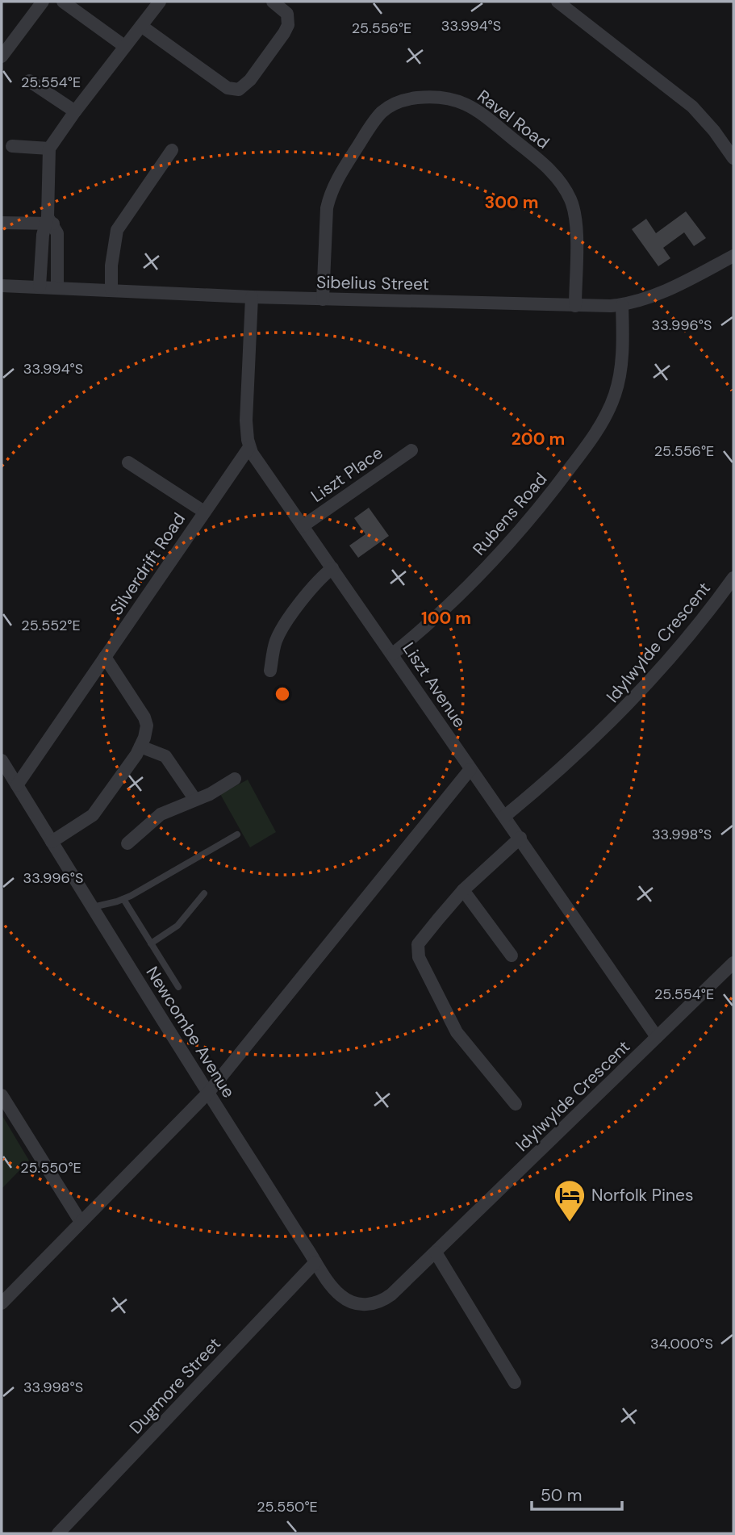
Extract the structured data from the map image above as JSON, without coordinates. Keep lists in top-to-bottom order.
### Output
{
  "streets": {
    "street": [
      "Ravel Road",
      "Sibelius Street",
      "Liszt Place",
      "Rubens Road",
      "Silverdrift Road",
      "Idylwylde Crescent",
      "Liszt Avenue",
      "Newcombe Avenue",
      "Dugmore Street"
    ]
  },
  "crossings": [
    ["Ravel Road", "Sibelius Street"],
    ["Sibelius Street", "Rubens Road"],
    ["Sibelius Street", "Liszt Avenue"],
    ["Liszt Place", "Liszt Avenue"],
    ["Rubens Road", "Liszt Avenue"],
    ["Silverdrift Road", "Liszt Avenue"],
    ["Silverdrift Road", "Newcombe Avenue"],
    ["Idylwylde Crescent", "Liszt Avenue"],
    ["Idylwylde Crescent", "Newcombe Avenue"],
    ["Newcombe Avenue", "Dugmore Street"]
  ],
  "places": {
    "hotel": ["Norfolk Pines"]
  },
  "scale_bar": "50 m",
  "coordinates": [
    "33.994°S",
    "25.556°E",
    "25.554°E",
    "33.996°S",
    "25.552°E",
    "33.998°S",
    "25.550°E",
    "34.000°S"
  ],
  "rings": ["300 m", "200 m", "100 m"]
}
